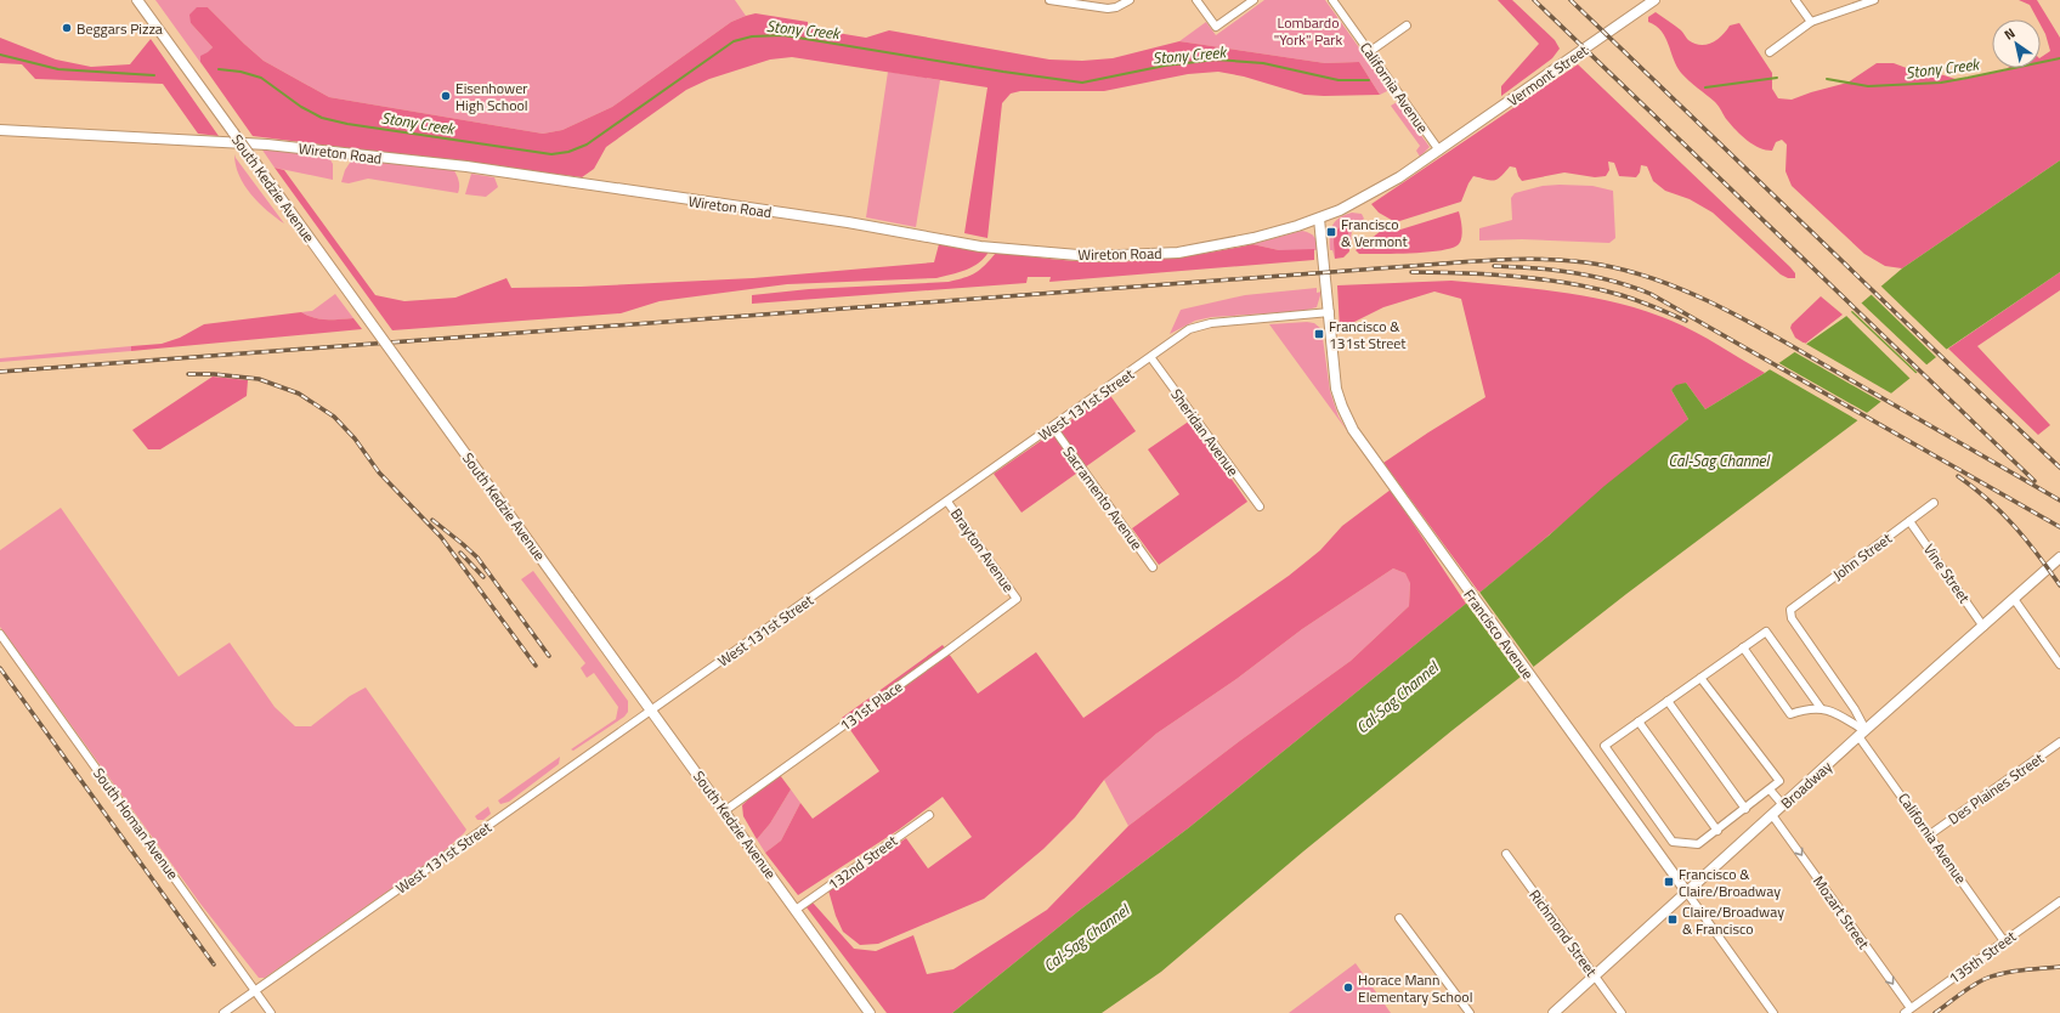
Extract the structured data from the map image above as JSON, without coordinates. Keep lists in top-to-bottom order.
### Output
{
  "streets": {
    "street": [
      "Vermont Street",
      "California Avenue",
      "Wireton Road",
      "South Kedzie Avenue",
      "West 131st Street",
      "Sheridan Avenue",
      "Sacramento Avenue",
      "Brayton Avenue",
      "John Street",
      "Vine Street",
      "Francisco Avenue",
      "131st Place",
      "Broadway",
      "Des Plaines Street",
      "South Homan Avenue",
      "132nd Street",
      "Mozart Street",
      "Richmond Street",
      "135th Street"
    ]
  },
  "crossings": [
    ["Vermont Street", "California Avenue"],
    ["Vermont Street", "Wireton Road"],
    ["California Avenue", "Wireton Road"],
    ["California Avenue", "John Street"],
    ["California Avenue", "Broadway"],
    ["California Avenue", "Des Plaines Street"],
    ["California Avenue", "135th Street"],
    ["Wireton Road", "Francisco Avenue"],
    ["South Kedzie Avenue", "West 131st Street"],
    ["South Kedzie Avenue", "131st Place"],
    ["South Kedzie Avenue", "132nd Street"],
    ["West 131st Street", "Sheridan Avenue"],
    ["West 131st Street", "Sacramento Avenue"],
    ["West 131st Street", "Brayton Avenue"],
    ["West 131st Street", "Francisco Avenue"],
    ["West 131st Street", "South Homan Avenue"],
    ["Brayton Avenue", "131st Place"],
    ["John Street", "Vine Street"],
    ["Vine Street", "Broadway"],
    ["Francisco Avenue", "Broadway"],
    ["Broadway", "Mozart Street"],
    ["Broadway", "Richmond Street"],
    ["Mozart Street", "135th Street"]
  ],
  "one_way": ["Mozart Street"],
  "water": ["Stony Creek", "Cal-Sag Channel"],
  "parks": ["Lombardo \"York\" Park"],
  "places": {
    "other": ["Beggars Pizza", "Eisenhower High School", "Horace Mann Elementary School"],
    "transit": [
      "Francisco & Vermont",
      "Francisco & 131st Street",
      "Francisco & Claire/Broadway",
      "Claire/Broadway & Francisco"
    ]
  },
  "north": "top left"
}
